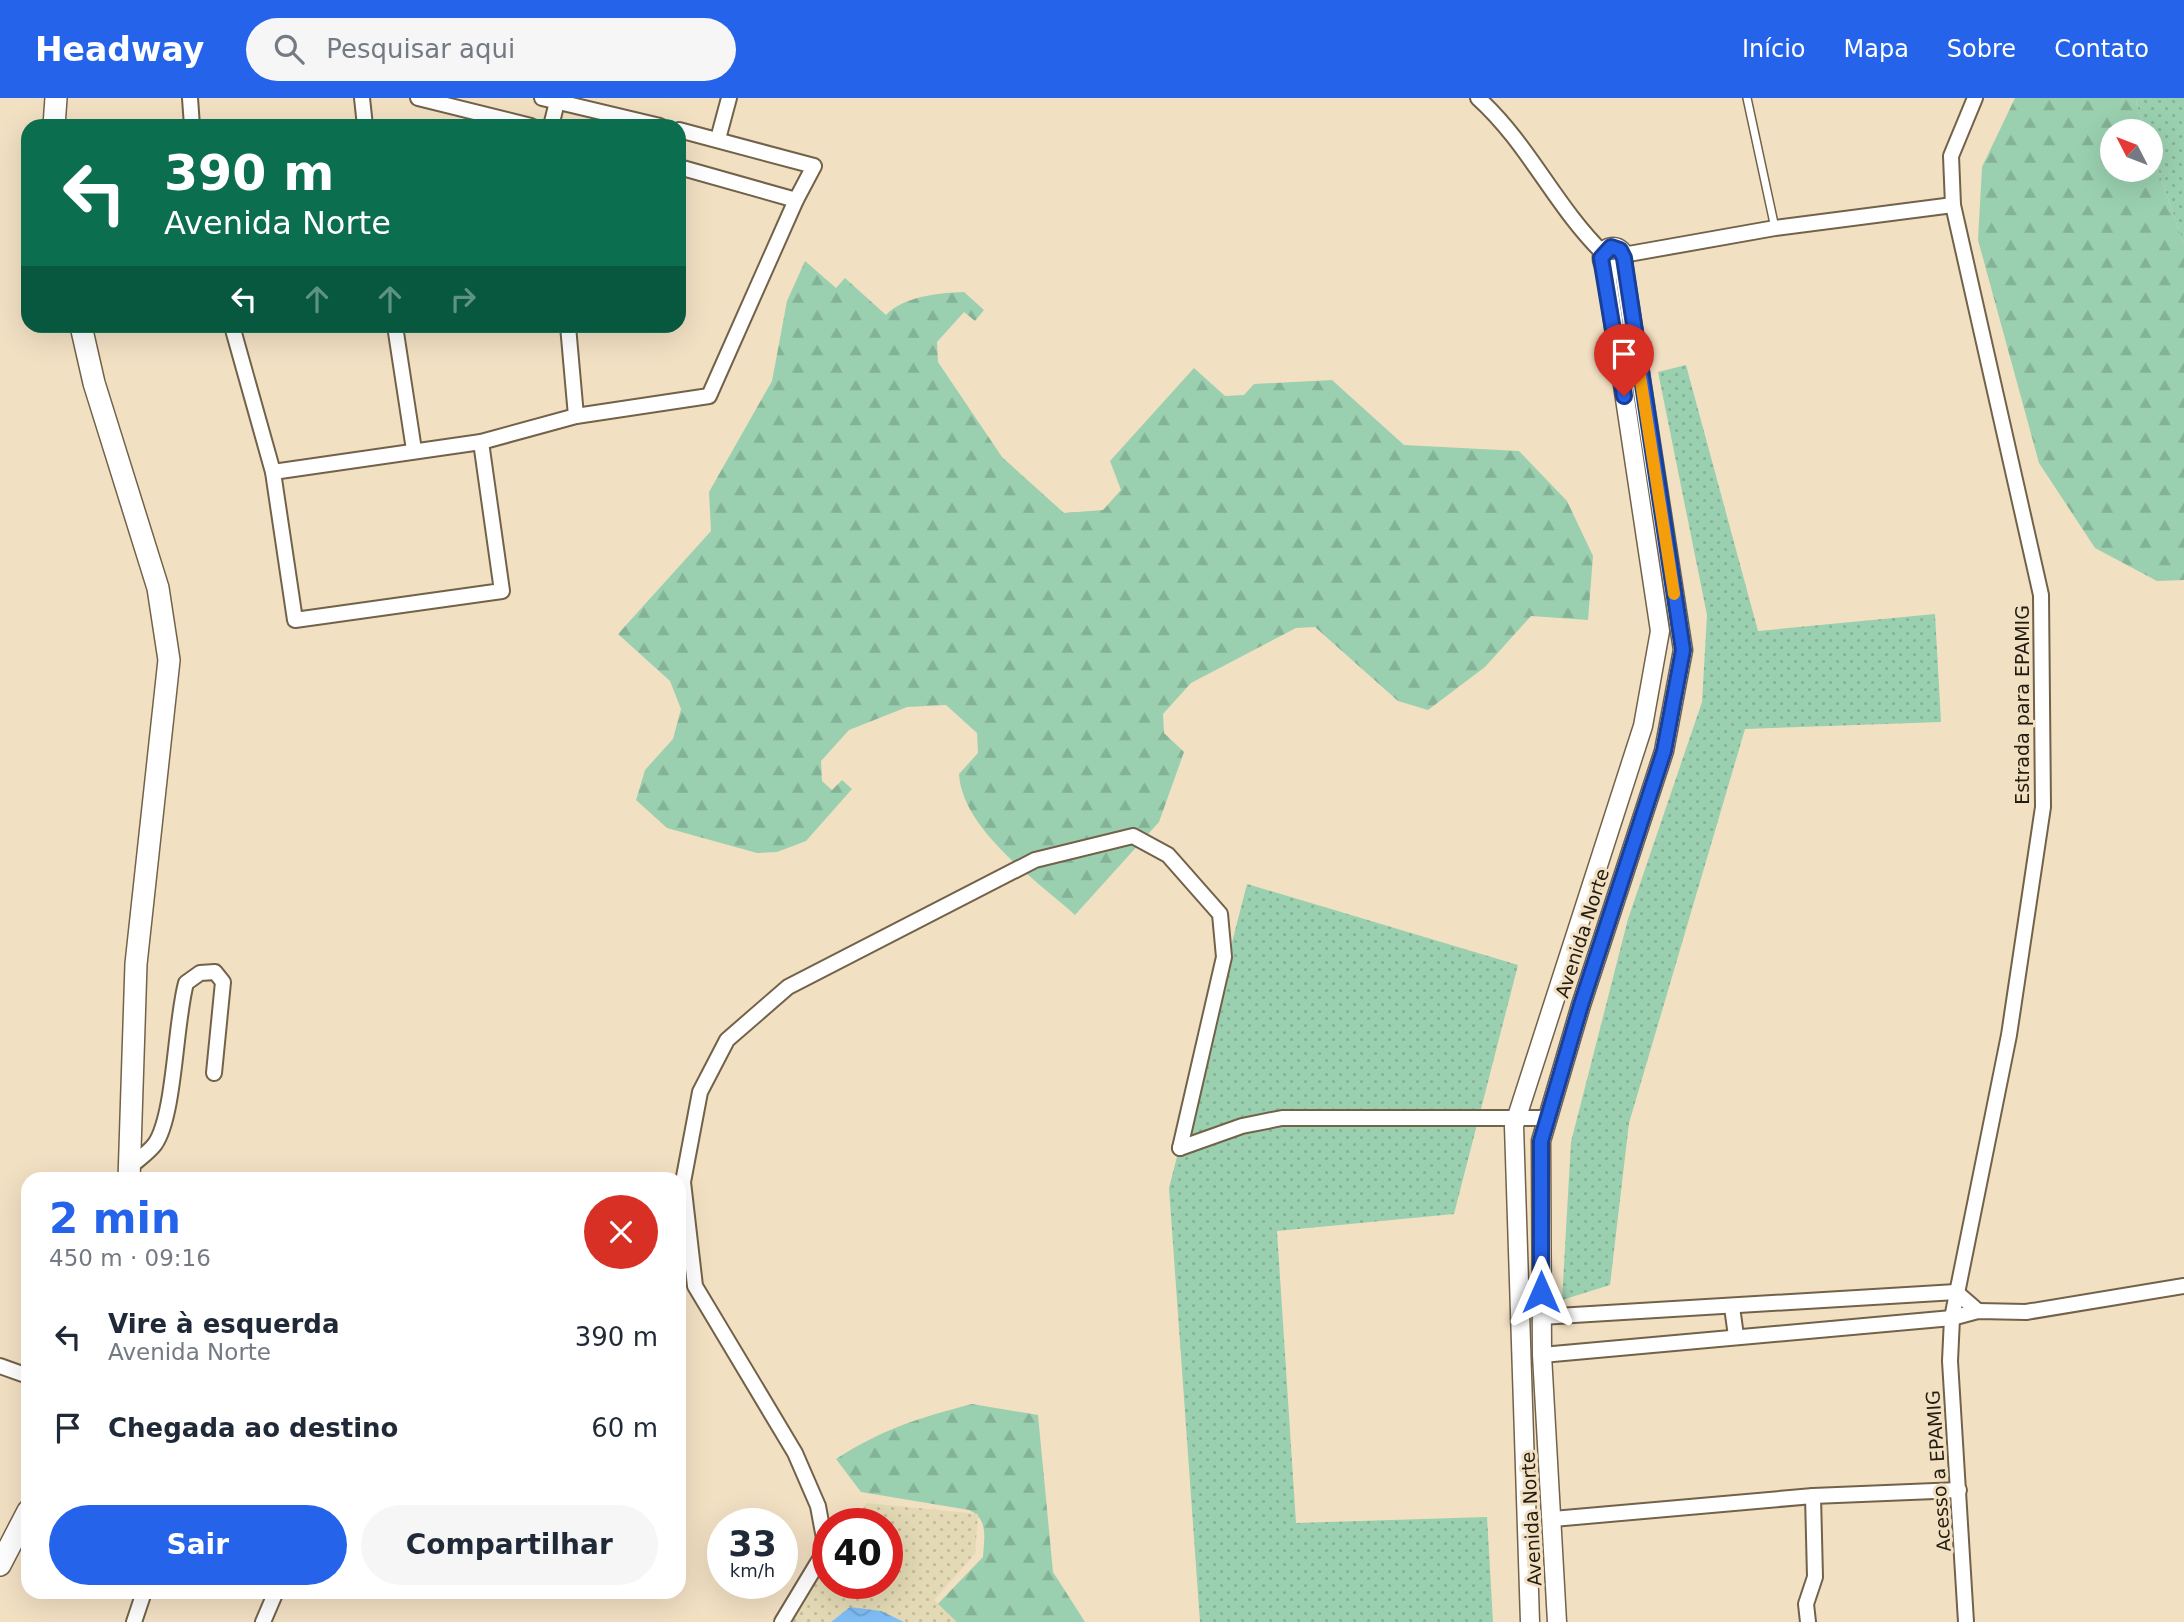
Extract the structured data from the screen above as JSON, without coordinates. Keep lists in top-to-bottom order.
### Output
{
  "streets": {
    "street": ["Estrada para EPAMIG", "Avenida Norte", "Acesso a EPAMIG"]
  },
  "crossings": [
    ["Estrada para EPAMIG", "Acesso a EPAMIG"]
  ],
  "north": "top left",
  "page": {
    "header": "Headway",
    "search": "Pesquisar aqui",
    "nav": [
      "Início",
      "Mapa",
      "Sobre",
      "Contato"
    ],
    "turn": ["390 m", "Avenida Norte"],
    "heading": ["2 min", "450 m · 09:16"],
    "list": [
      {
        "name": "Vire à esquerda",
        "note": "Avenida Norte",
        "value": "390 m"
      },
      {
        "name": "Chegada ao destino",
        "value": "60 m"
      }
    ],
    "buttons": ["Sair", "Compartilhar"],
    "speed": "33 km/h",
    "limit": "40"
  }
}
